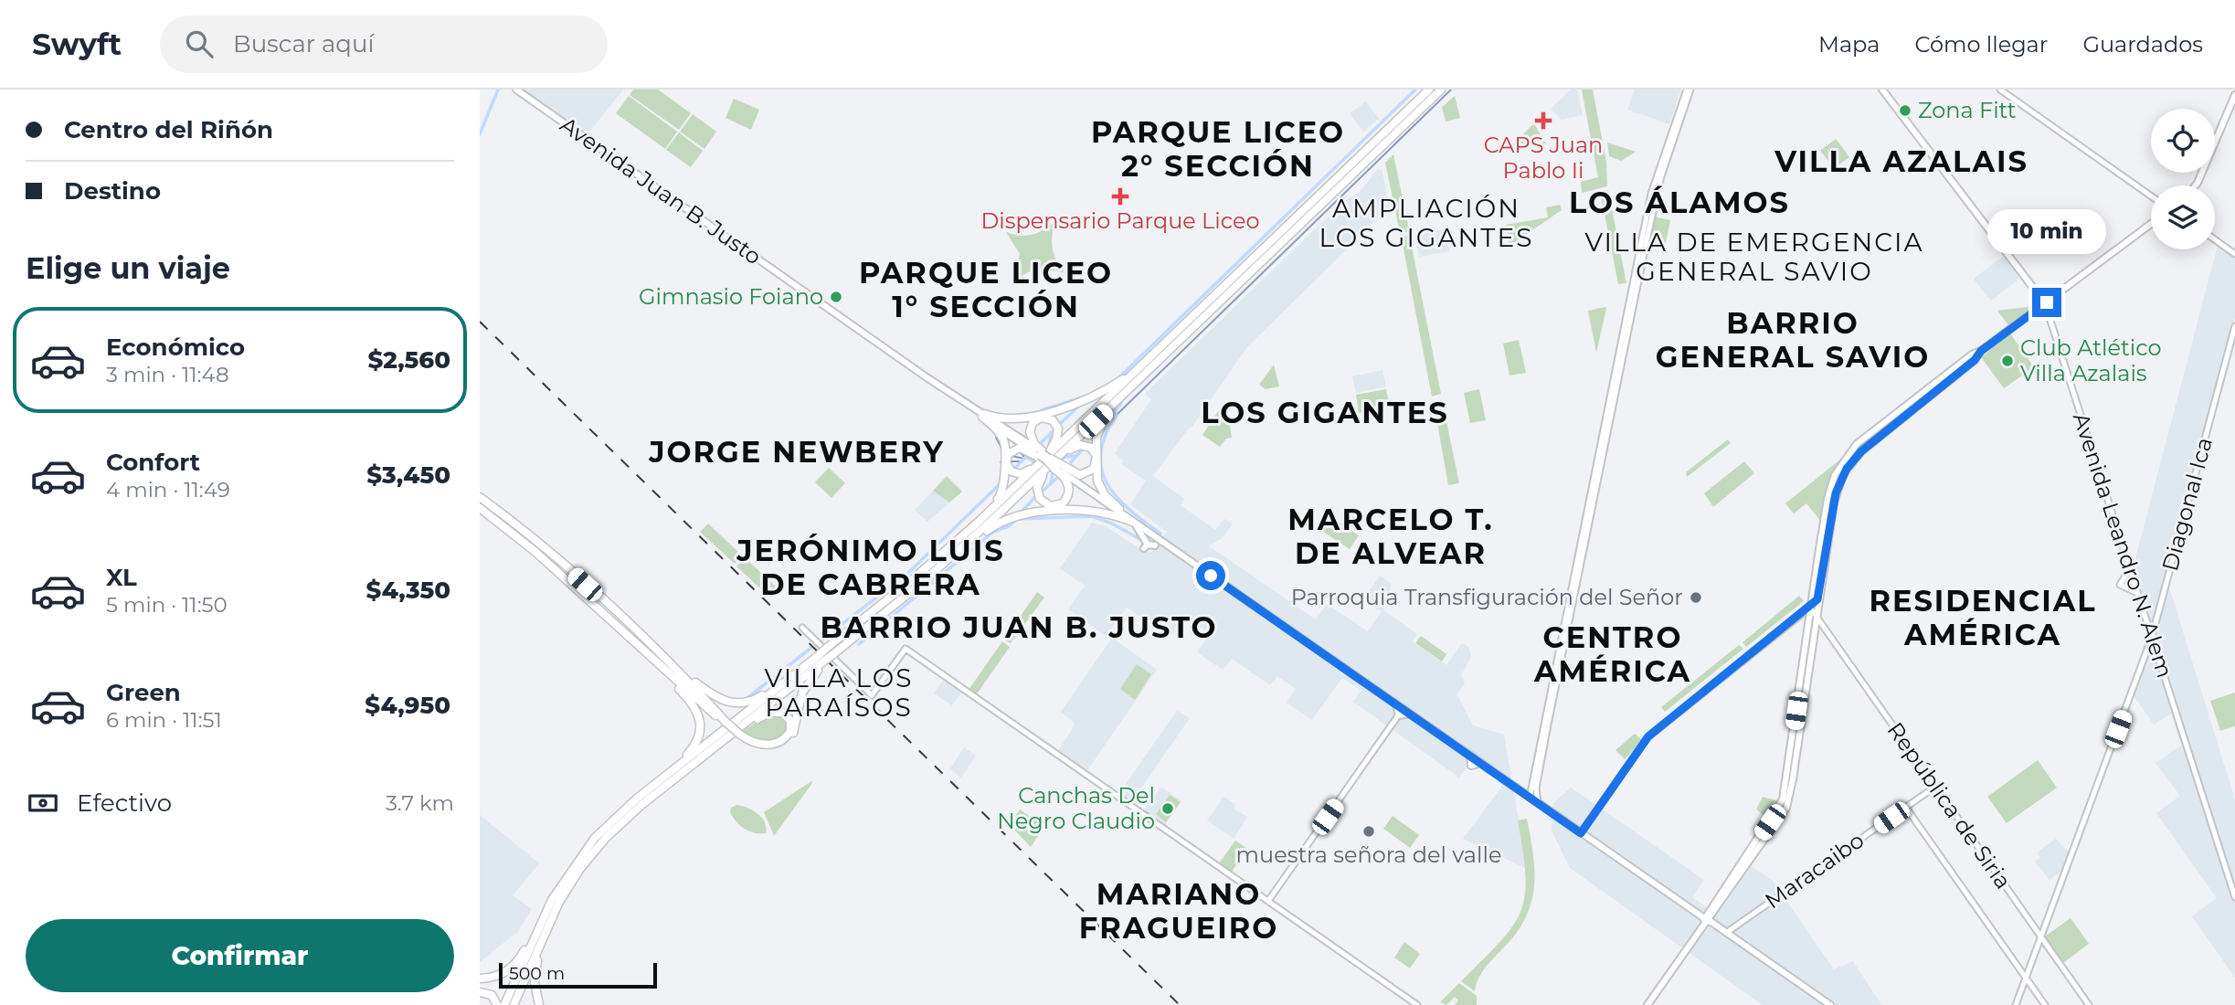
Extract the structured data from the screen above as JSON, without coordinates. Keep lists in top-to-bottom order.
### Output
{
  "streets": {
    "main road": [
      "Avenida Juan B. Justo",
      "Diagonal Ica",
      "Avenida Leandro N. Alem",
      "República de Siria",
      "Maracaibo"
    ]
  },
  "crossings": [
    ["Avenida Juan B. Justo", "Maracaibo"],
    ["Diagonal Ica", "Avenida Leandro N. Alem"],
    ["Diagonal Ica", "República de Siria"],
    ["República de Siria", "Maracaibo"]
  ],
  "districts": [
    "PARQUE LICEO 2° SECCIÓN",
    "VILLA AZALAIS",
    "LOS ÁLAMOS",
    "AMPLIACIÓN LOS GIGANTES",
    "VILLA DE EMERGENCIA GENERAL SAVIO",
    "PARQUE LICEO 1° SECCIÓN",
    "BARRIO GENERAL SAVIO",
    "LOS GIGANTES",
    "JORGE NEWBERY",
    "MARCELO T. DE ALVEAR",
    "JERÓNIMO LUIS DE CABRERA",
    "RESIDENCIAL AMÉRICA",
    "BARRIO JUAN B. JUSTO",
    "CENTRO AMÉRICA",
    "VILLA LOS PARAÍSOS",
    "MARIANO FRAGUEIRO"
  ],
  "places": {
    "other": [
      "Zona Fitt",
      "Gimnasio Foiano",
      "Club Atlético Villa Azalais",
      "Parroquia Transfiguración del Señor",
      "Canchas Del Negro Claudio",
      "muestra señora del valle"
    ],
    "health": ["CAPS Juan Pablo Ii", "Dispensario Parque Liceo"]
  },
  "scale_bar": "500 m",
  "page": {
    "header": "Swyft",
    "search": "Buscar aquí",
    "nav": ["Mapa", "Cómo llegar", "Guardados"],
    "banner": ["Centro del Riñón", "Destino"],
    "bubble": "10 min",
    "heading": "Elige un viaje",
    "list": [
      {
        "name": "Económico",
        "note": "3 min · 11:48",
        "value": "$2,560"
      },
      {
        "name": "Confort",
        "note": "4 min · 11:49",
        "value": "$3,450"
      },
      {
        "name": "XL",
        "note": "5 min · 11:50",
        "value": "$4,350"
      },
      {
        "name": "Green",
        "note": "6 min · 11:51",
        "value": "$4,950"
      }
    ],
    "pay": ["Efectivo", "3.7 km"],
    "buttons": "Confirmar",
    "scale": "500 m"
  }
}
